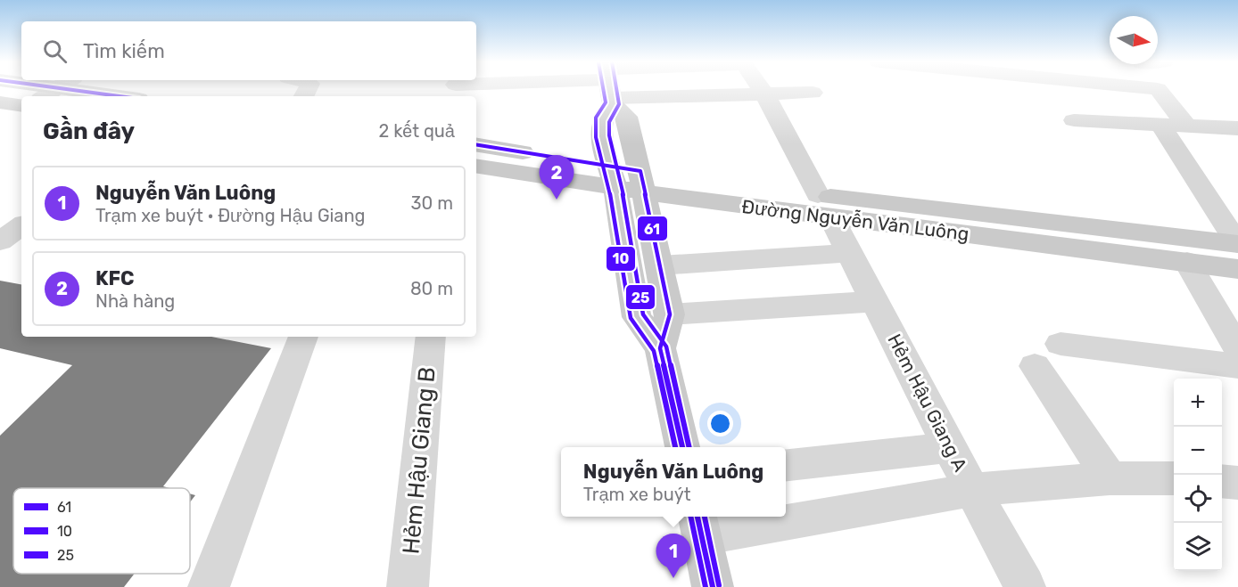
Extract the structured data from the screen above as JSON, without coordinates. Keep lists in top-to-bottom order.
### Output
{
  "streets": {
    "main road": ["Đường Nguyễn Văn Luông"],
    "street": ["Hẻm Hậu Giang A", "Hẻm Hậu Giang B"]
  },
  "crossings": [
    ["Đường Nguyễn Văn Luông", "Hẻm Hậu Giang A"]
  ],
  "lines": ["transit line 61", "transit line 10", "transit line 25"],
  "legend": ["61", "10", "25"],
  "north": "right",
  "page": {
    "search": "Tìm kiếm",
    "heading": ["Gần đây", "2 kết quả"],
    "pins": ["2", "1"],
    "list": [
      {
        "mark": "1",
        "name": "Nguyễn Văn Luông",
        "note": "Trạm xe buýt · Đường Hậu Giang",
        "value": "30 m"
      },
      {
        "mark": "2",
        "name": "KFC",
        "note": "Nhà hàng",
        "value": "80 m"
      }
    ],
    "map_buttons": ["+", "−"],
    "popup": ["Nguyễn Văn Luông", "Trạm xe buýt"]
  }
}
